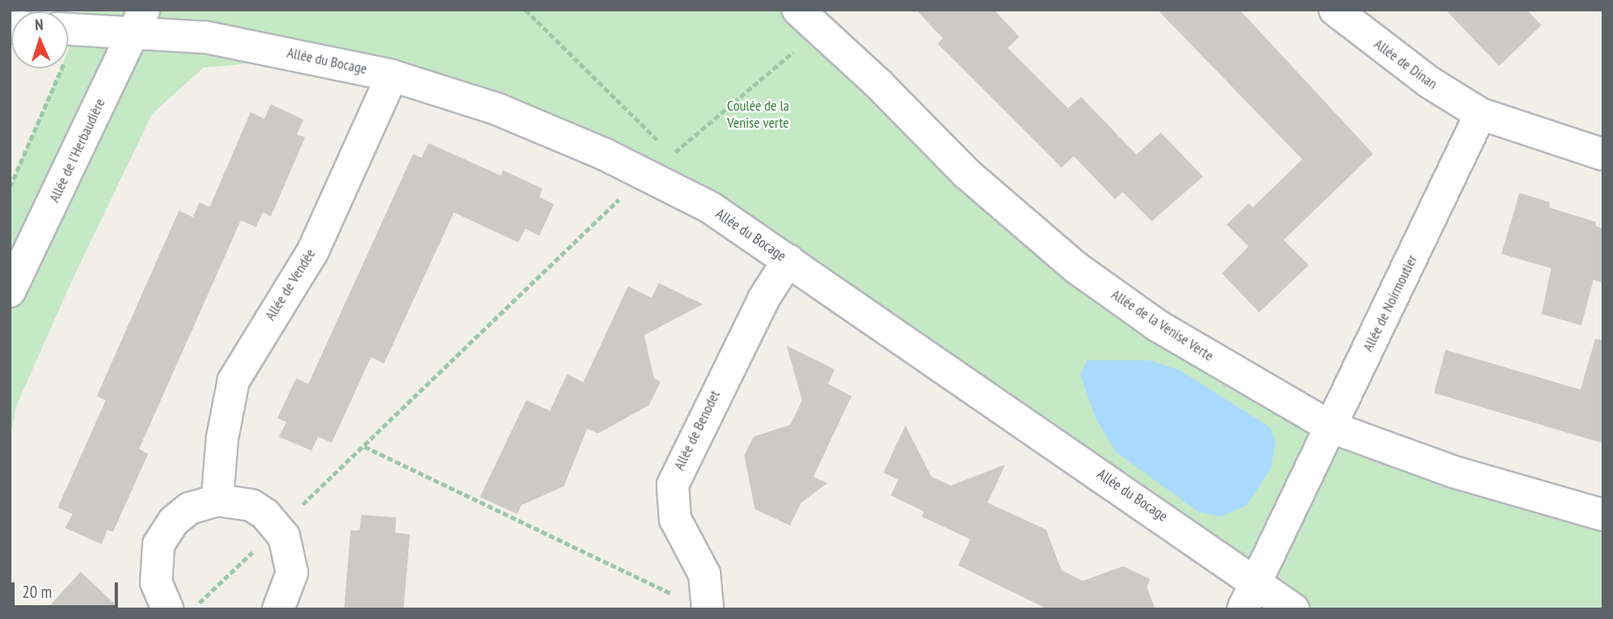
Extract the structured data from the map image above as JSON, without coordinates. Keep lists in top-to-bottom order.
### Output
{
  "streets": {
    "street": [
      "Allée du Bocage",
      "Allée de Dinan",
      "Allée de l'Herbaudière",
      "Allée de Vendée",
      "Allée de Noirmoutier",
      "Allée de la Venise Verte",
      "Allée de Benodet"
    ]
  },
  "crossings": [
    ["Allée du Bocage", "Allée de l'Herbaudière"],
    ["Allée du Bocage", "Allée de Vendée"],
    ["Allée du Bocage", "Allée de Noirmoutier"],
    ["Allée du Bocage", "Allée de Benodet"],
    ["Allée de Dinan", "Allée de Noirmoutier"],
    ["Allée de Noirmoutier", "Allée de la Venise Verte"]
  ],
  "parks": ["Coulée de la Venise verte"],
  "scale_bar": "20 m",
  "north": "top"
}
